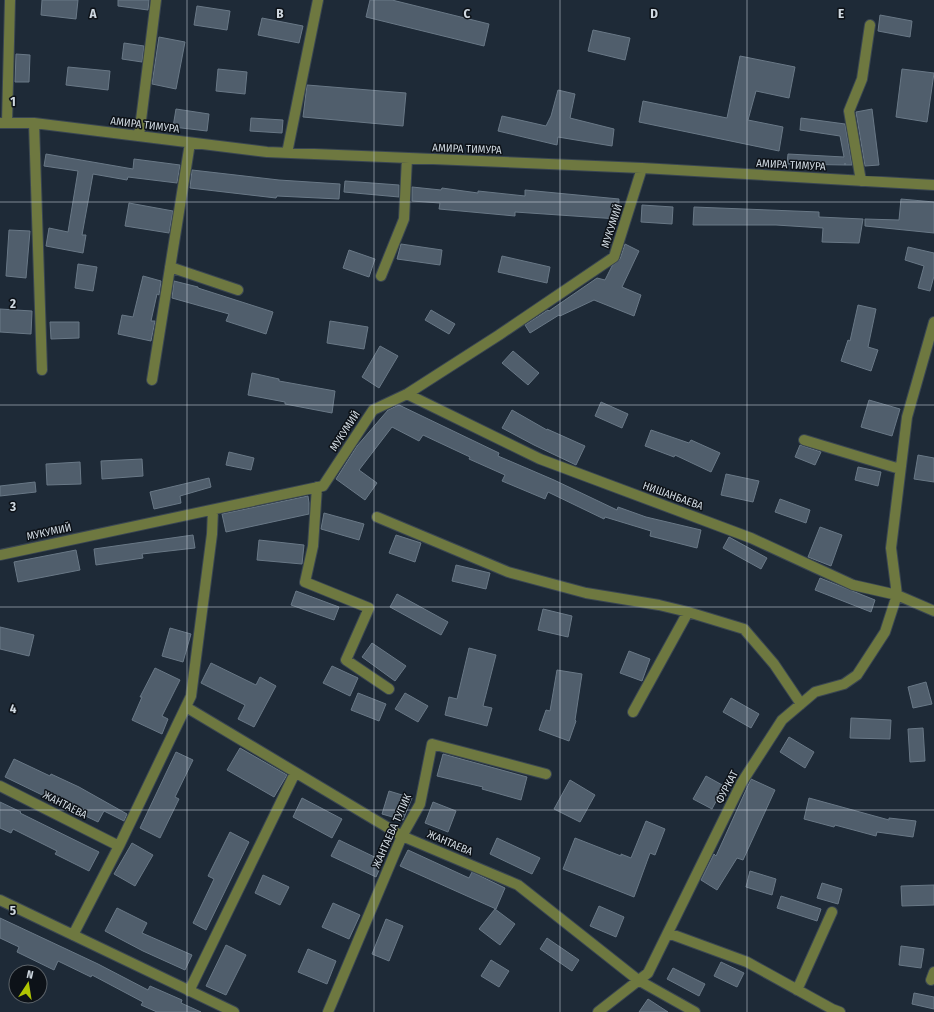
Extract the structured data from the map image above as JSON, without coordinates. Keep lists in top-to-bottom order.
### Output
{
  "streets": {
    "street": [
      "АМИРА ТИМУРА",
      "МУКУМИЙ",
      "НИШАНБАЕВА",
      "ФУРКАТ",
      "ЖАНТАЕВА",
      "ЖАНТАЕВА ТУПИК"
    ]
  },
  "crossings": [
    ["АМИРА ТИМУРА", "МУКУМИЙ"],
    ["МУКУМИЙ", "НИШАНБАЕВА"],
    ["НИШАНБАЕВА", "ФУРКАТ"],
    ["ФУРКАТ", "ЖАНТАЕВА"],
    ["ЖАНТАЕВА", "ЖАНТАЕВА ТУПИК"]
  ],
  "north": "top",
  "grid": {
    "columns": [
      "A",
      "B",
      "C",
      "D",
      "E"
    ],
    "rows": [
      "1",
      "2",
      "3",
      "4",
      "5"
    ]
  }
}
